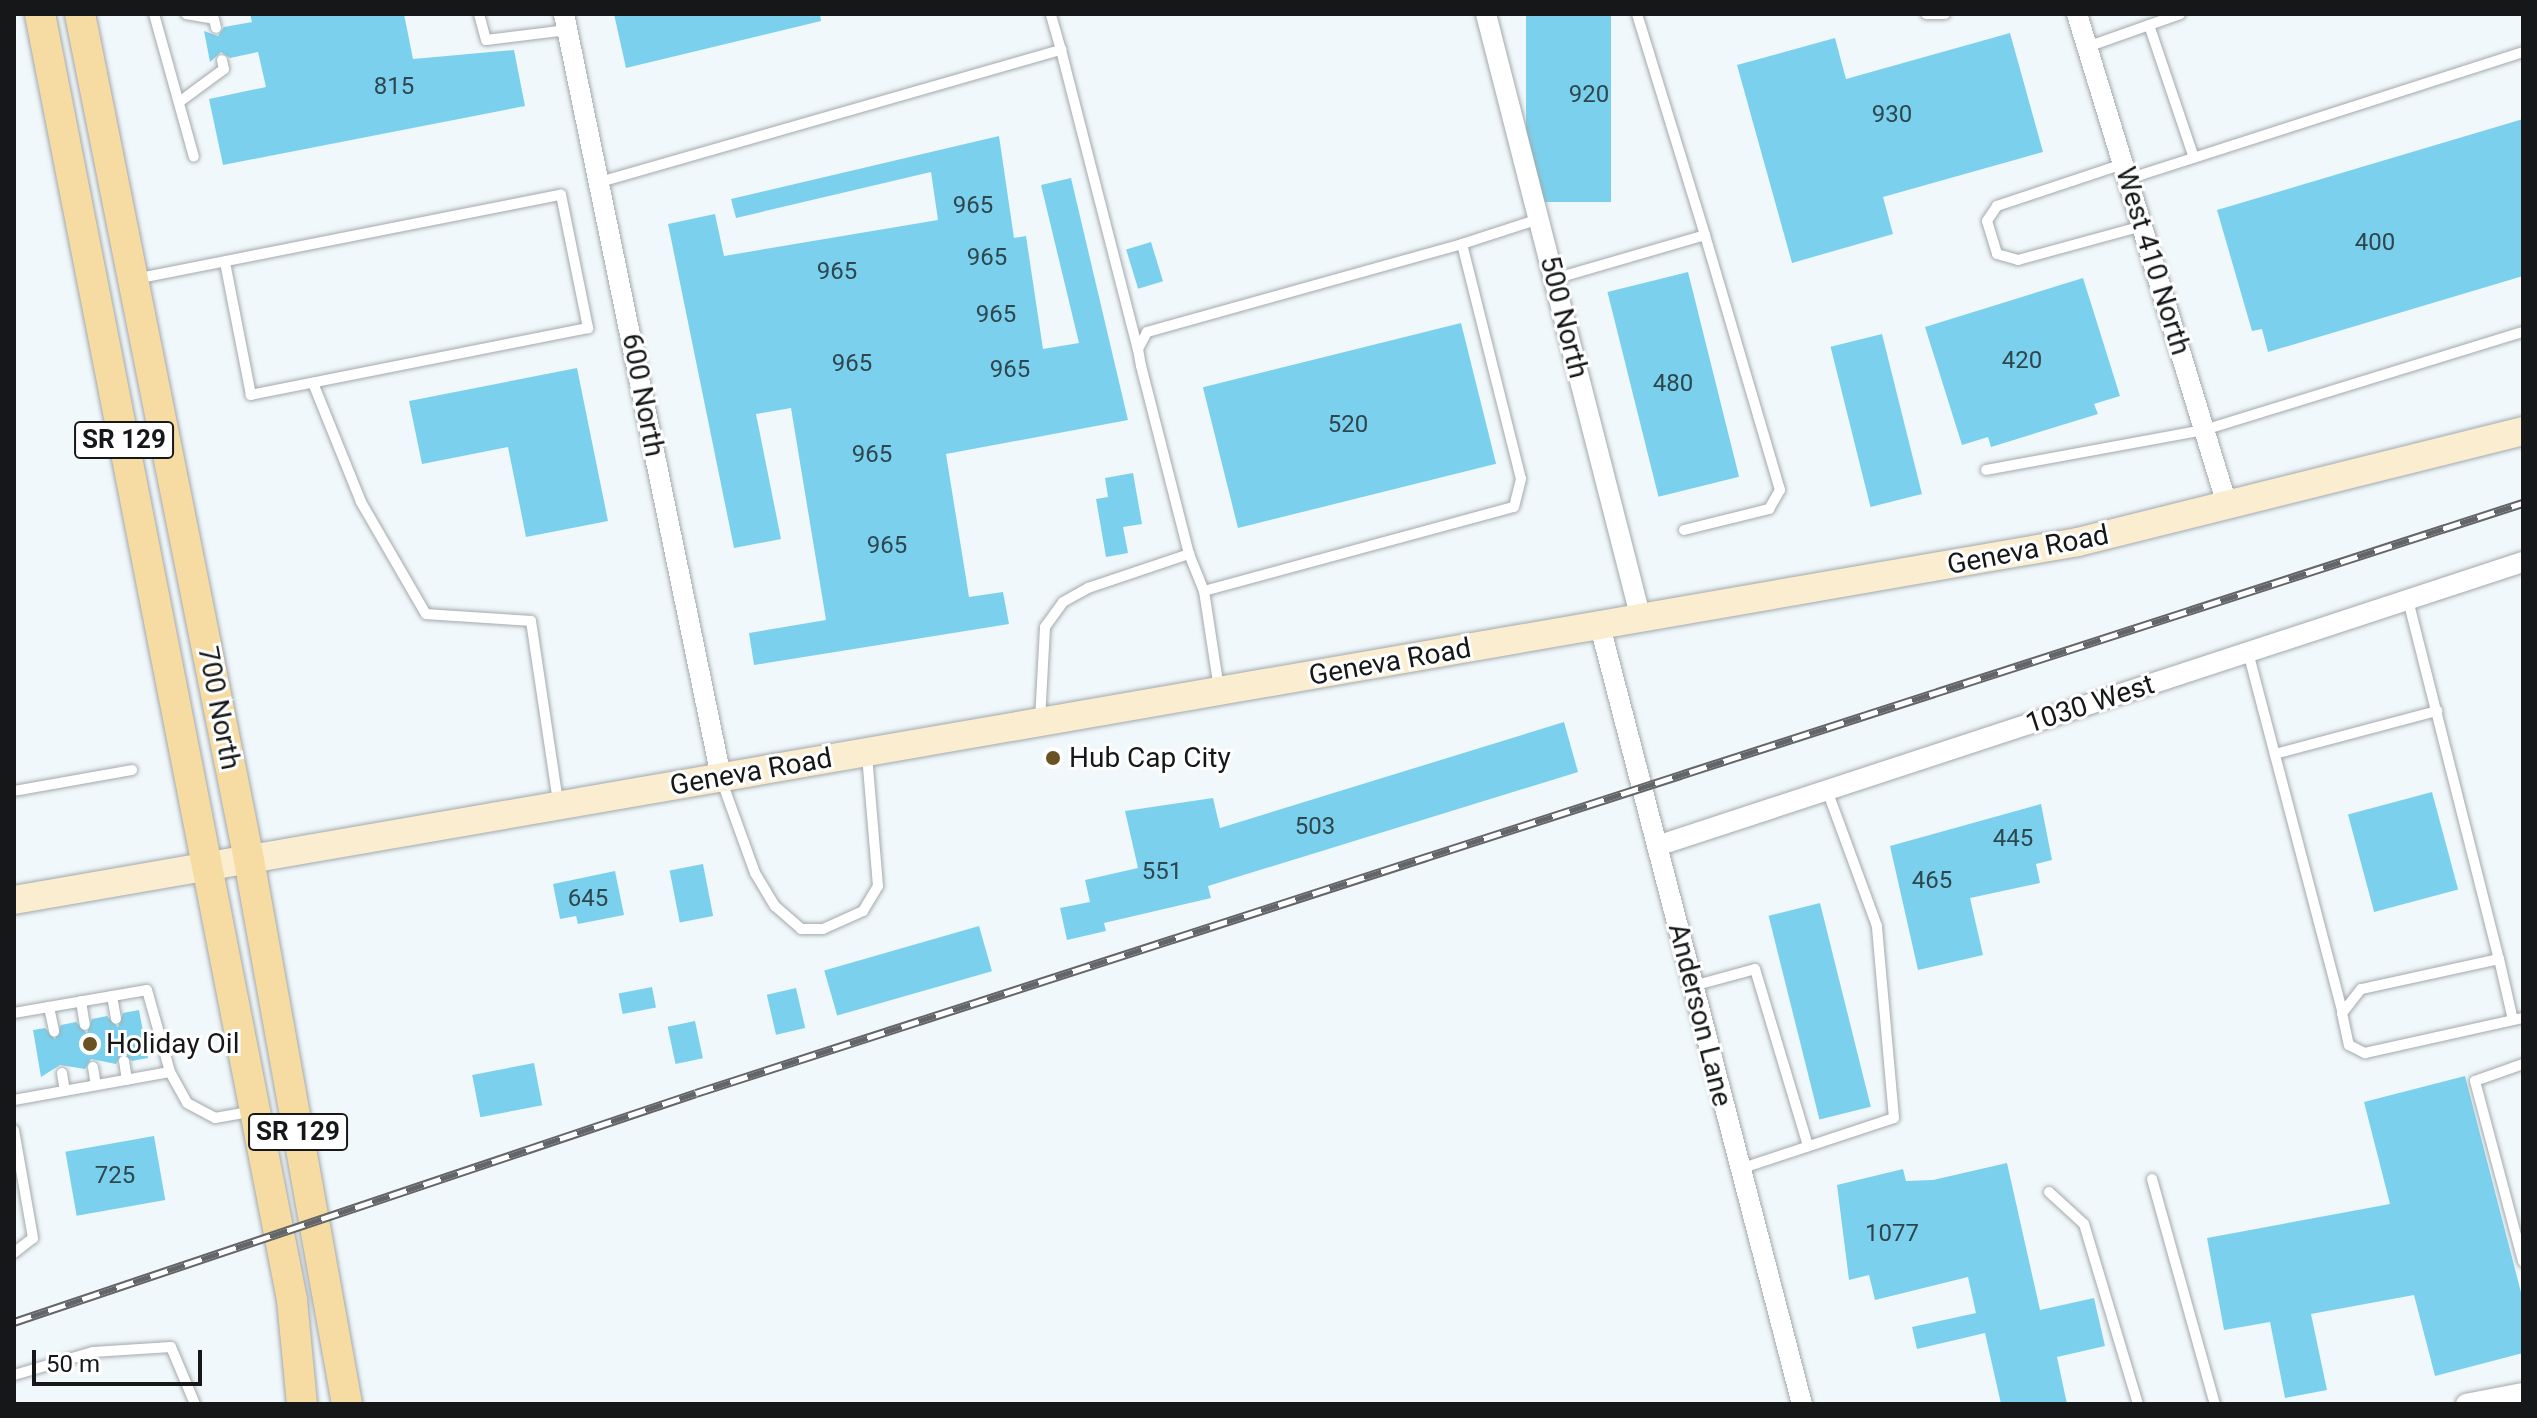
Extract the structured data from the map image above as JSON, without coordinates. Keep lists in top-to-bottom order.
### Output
{
  "streets": {
    "main road": ["SR 129", "Geneva Road", "700 North"],
    "street": [
      "West 410 North",
      "500 North",
      "600 North",
      "1030 West",
      "Anderson Lane"
    ]
  },
  "crossings": [
    ["West 410 North", "Geneva Road"],
    ["500 North", "Geneva Road"],
    ["600 North", "Geneva Road"],
    ["Geneva Road", "700 North"],
    ["Geneva Road", "Anderson Lane"],
    ["1030 West", "Anderson Lane"]
  ],
  "places": ["Hub Cap City", "Holiday Oil"],
  "house_numbers": [
    "815",
    "920",
    "930",
    "965",
    "400",
    "965",
    "965",
    "965",
    "420",
    "965",
    "965",
    "480",
    "520",
    "965",
    "965",
    "503",
    "445",
    "551",
    "465",
    "645",
    "725",
    "1077"
  ],
  "scale_bar": "50 m"
}
